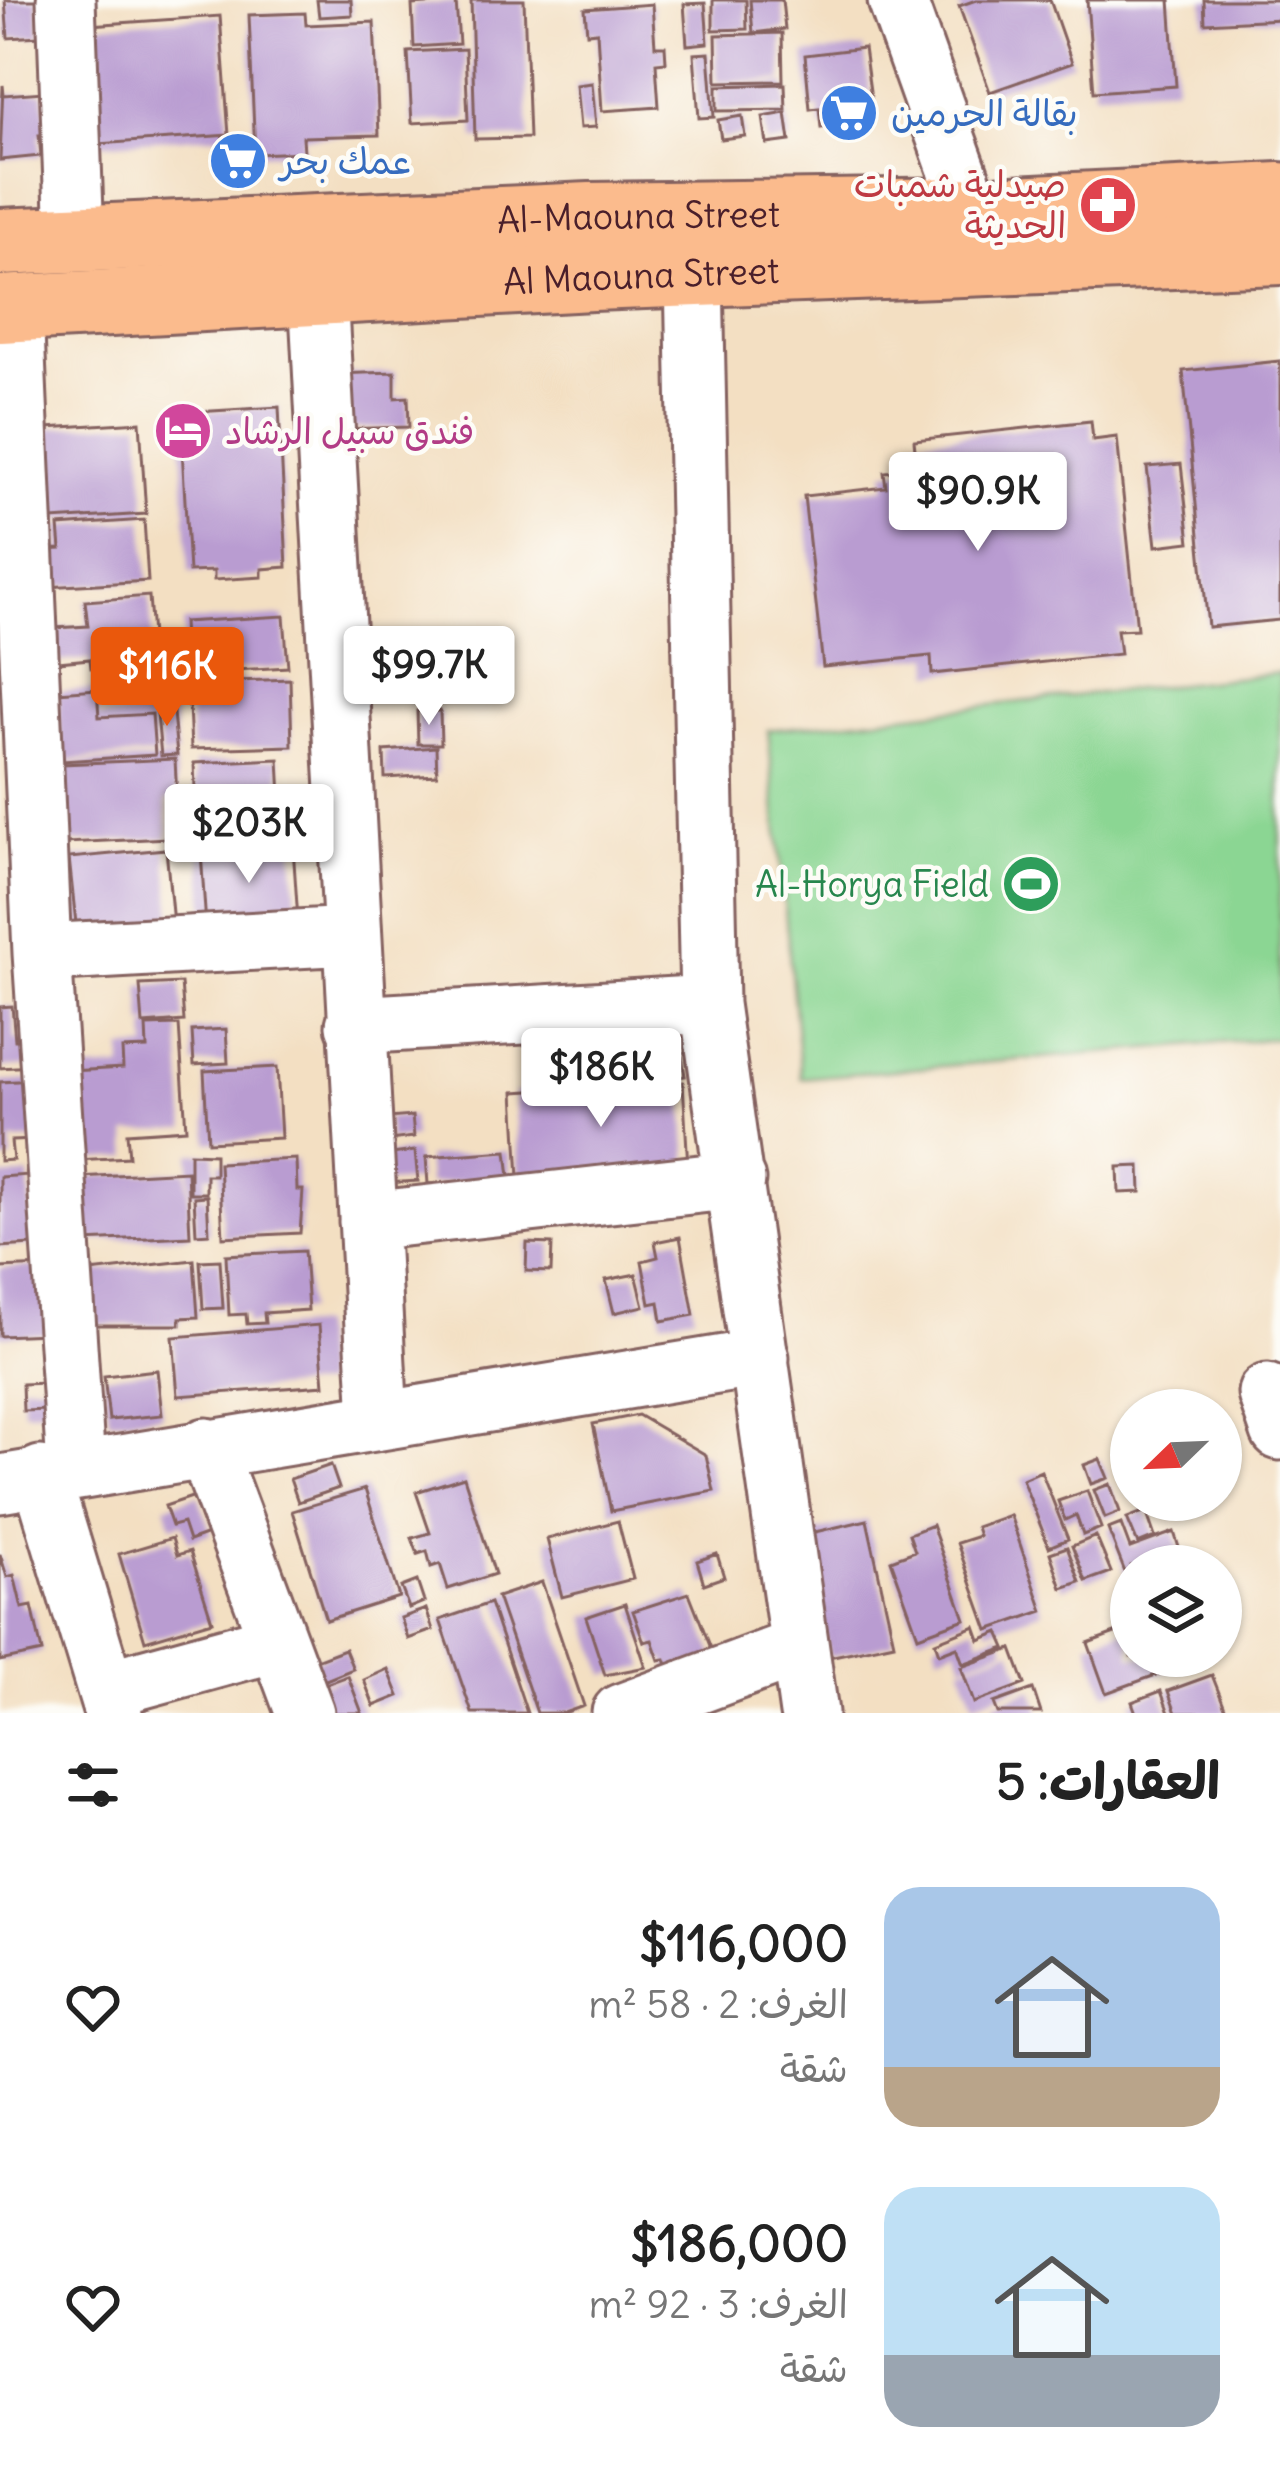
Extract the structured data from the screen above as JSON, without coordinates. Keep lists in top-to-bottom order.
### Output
{
  "streets": {
    "highway": ["Al-Maouna Street", "Al Maouna Street"]
  },
  "crossings": [
    ["Al-Maouna Street", "Al Maouna Street"]
  ],
  "places": {
    "supermarket": ["بقالة الحرمين", "عمك بحر"],
    "pharmacy": ["صيدلية شمبات الحديثة"],
    "hotel": ["فندق سبيل الرشاد"],
    "sports": ["Al-Horya Field"]
  },
  "north": "bottom left",
  "page": {
    "price": [
      "$90.9K",
      "$99.7K",
      "$116K",
      "$203K",
      "$186K"
    ],
    "heading": "العقارات: 5",
    "list": [
      {
        "name": "$116,000",
        "note": "الغرف: 2 · 58 m² · شقة"
      },
      {
        "name": "$186,000",
        "note": "الغرف: 3 · 92 m² · شقة"
      }
    ]
  }
}
